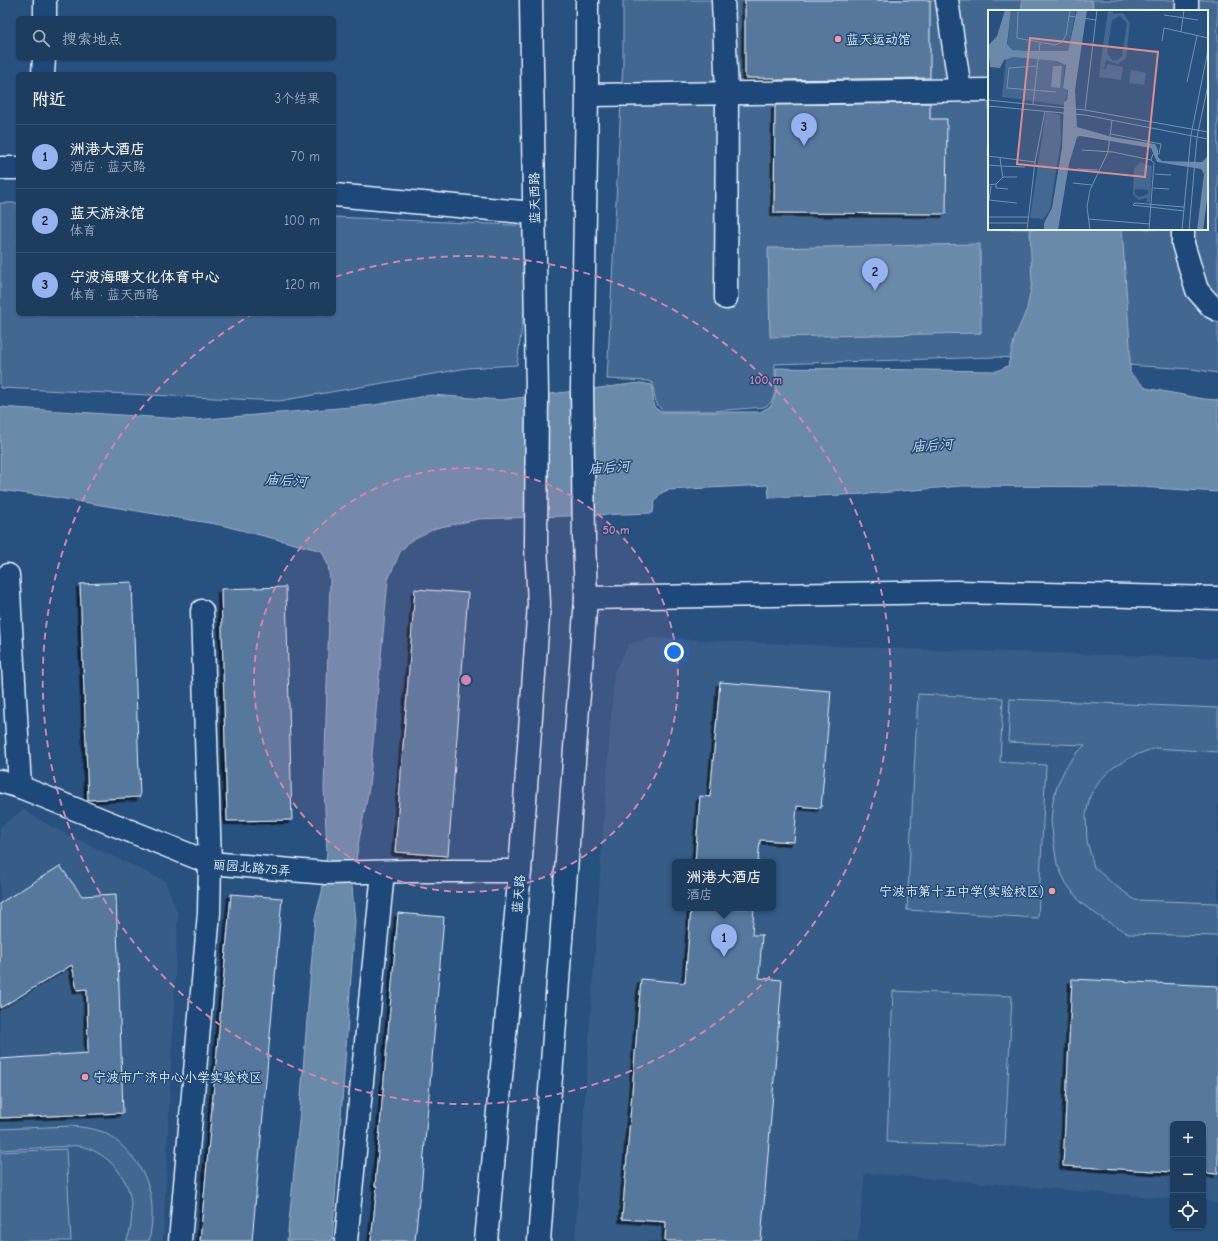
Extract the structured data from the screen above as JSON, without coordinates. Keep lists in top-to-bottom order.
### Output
{
  "streets": {
    "street": ["蓝天西路", "丽园北路75弄", "蓝天路"]
  },
  "crossings": [
    ["蓝天西路", "蓝天路"],
    ["丽园北路75弄", "蓝天路"]
  ],
  "water": ["庙后河"],
  "places": ["蓝天运动馆", "宁波市第十五中学(实验校区)", "宁波市广济中心小学实验校区"],
  "page": {
    "search": "搜索地点",
    "heading": ["附近", "3个结果"],
    "pins": ["3", "2", "1"],
    "list": [
      {
        "mark": "1",
        "name": "洲港大酒店",
        "note": "酒店 · 蓝天路",
        "value": "70 m"
      },
      {
        "mark": "2",
        "name": "蓝天游泳馆",
        "note": "体育",
        "value": "100 m"
      },
      {
        "mark": "3",
        "name": "宁波海曙文化体育中心",
        "note": "体育 · 蓝天西路",
        "value": "120 m"
      }
    ],
    "popup": ["洲港大酒店", "酒店"],
    "map_buttons": ["+", "−"]
  },
  "rings": ["100 m", "50 m"]
}
